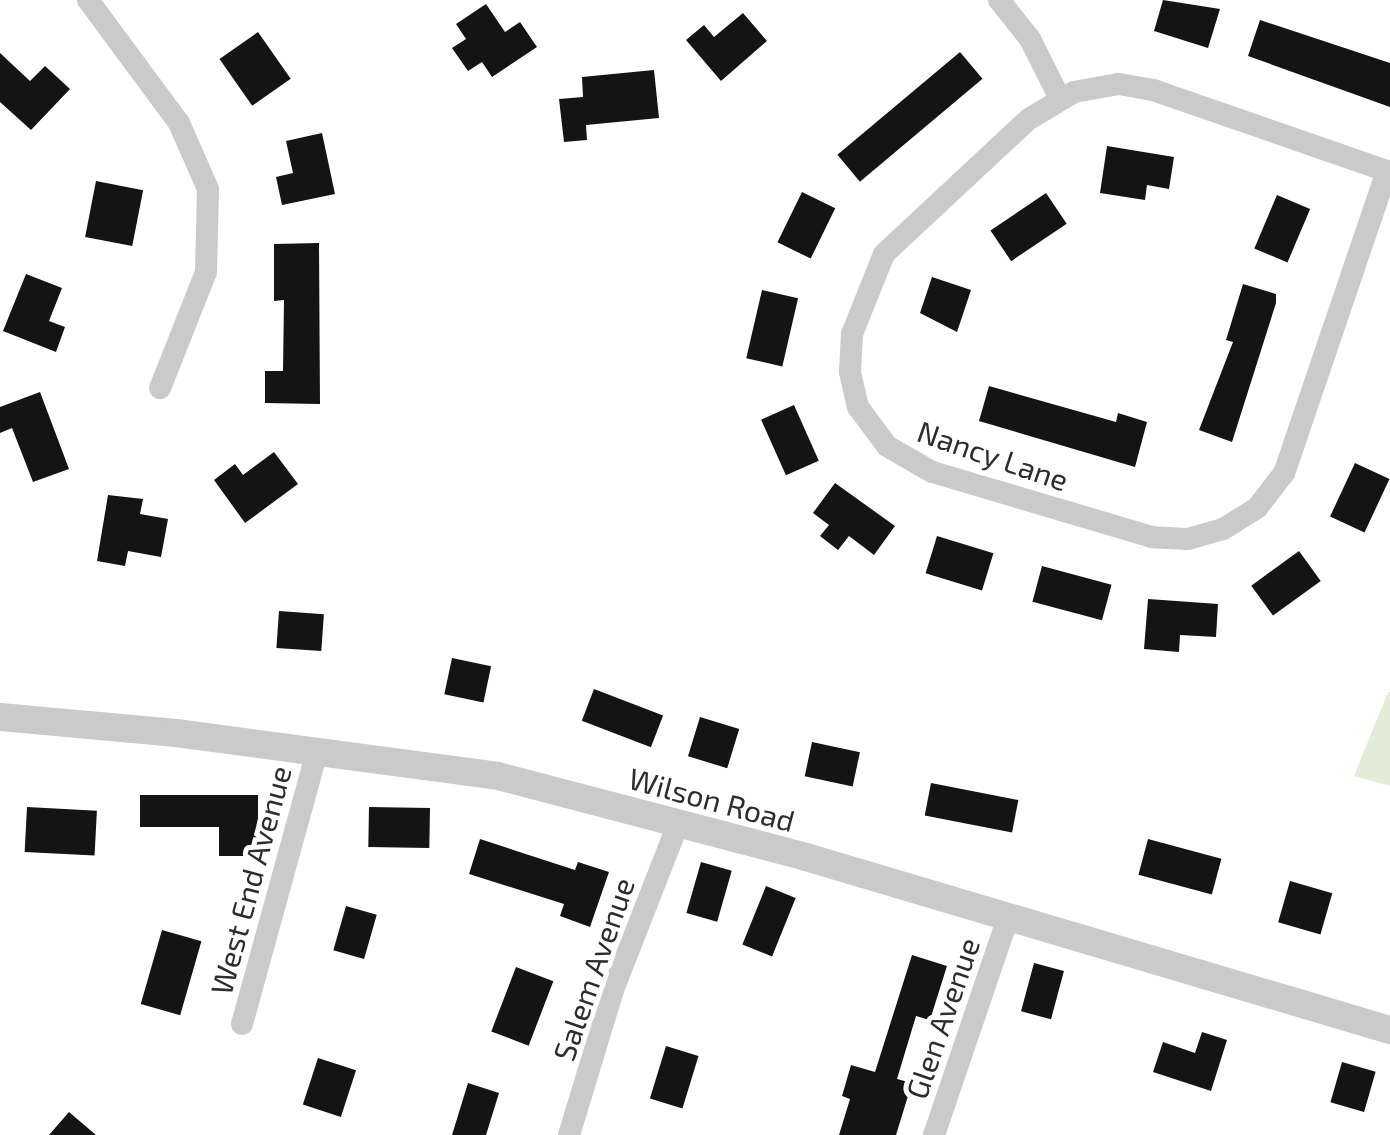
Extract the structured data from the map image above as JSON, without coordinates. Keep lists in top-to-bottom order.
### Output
{
  "streets": {
    "street": [
      "Nancy Lane",
      "Wilson Road",
      "West End Avenue",
      "Salem Avenue",
      "Glen Avenue"
    ]
  },
  "crossings": [
    ["Wilson Road", "West End Avenue"],
    ["Wilson Road", "Salem Avenue"],
    ["Wilson Road", "Glen Avenue"]
  ]
}
